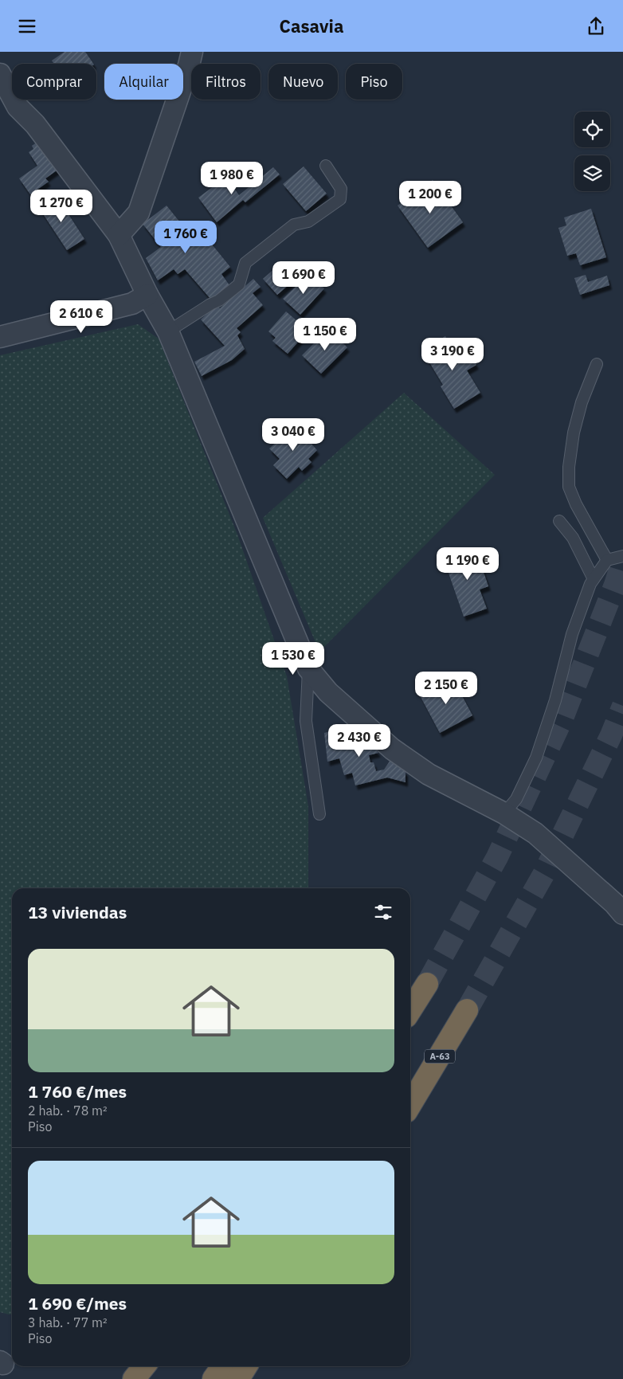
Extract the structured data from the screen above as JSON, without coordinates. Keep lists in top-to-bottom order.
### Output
{
  "streets": {
    "highway": ["A-63"]
  },
  "page": {
    "header": "Casavia",
    "chip": [
      "Comprar",
      "Alquilar",
      "Filtros",
      "Nuevo",
      "Piso"
    ],
    "price": [
      "1 980 €",
      "1 200 €",
      "1 270 €",
      "1 760 €",
      "1 690 €",
      "2 610 €",
      "1 150 €",
      "3 190 €",
      "3 040 €",
      "1 190 €",
      "1 530 €",
      "2 150 €",
      "2 430 €"
    ],
    "heading": "13 viviendas",
    "list": [
      {
        "name": "1 760 €/mes",
        "note": "2 hab. · 78 m² · Piso"
      },
      {
        "name": "1 690 €/mes",
        "note": "3 hab. · 77 m² · Piso"
      }
    ]
  }
}
